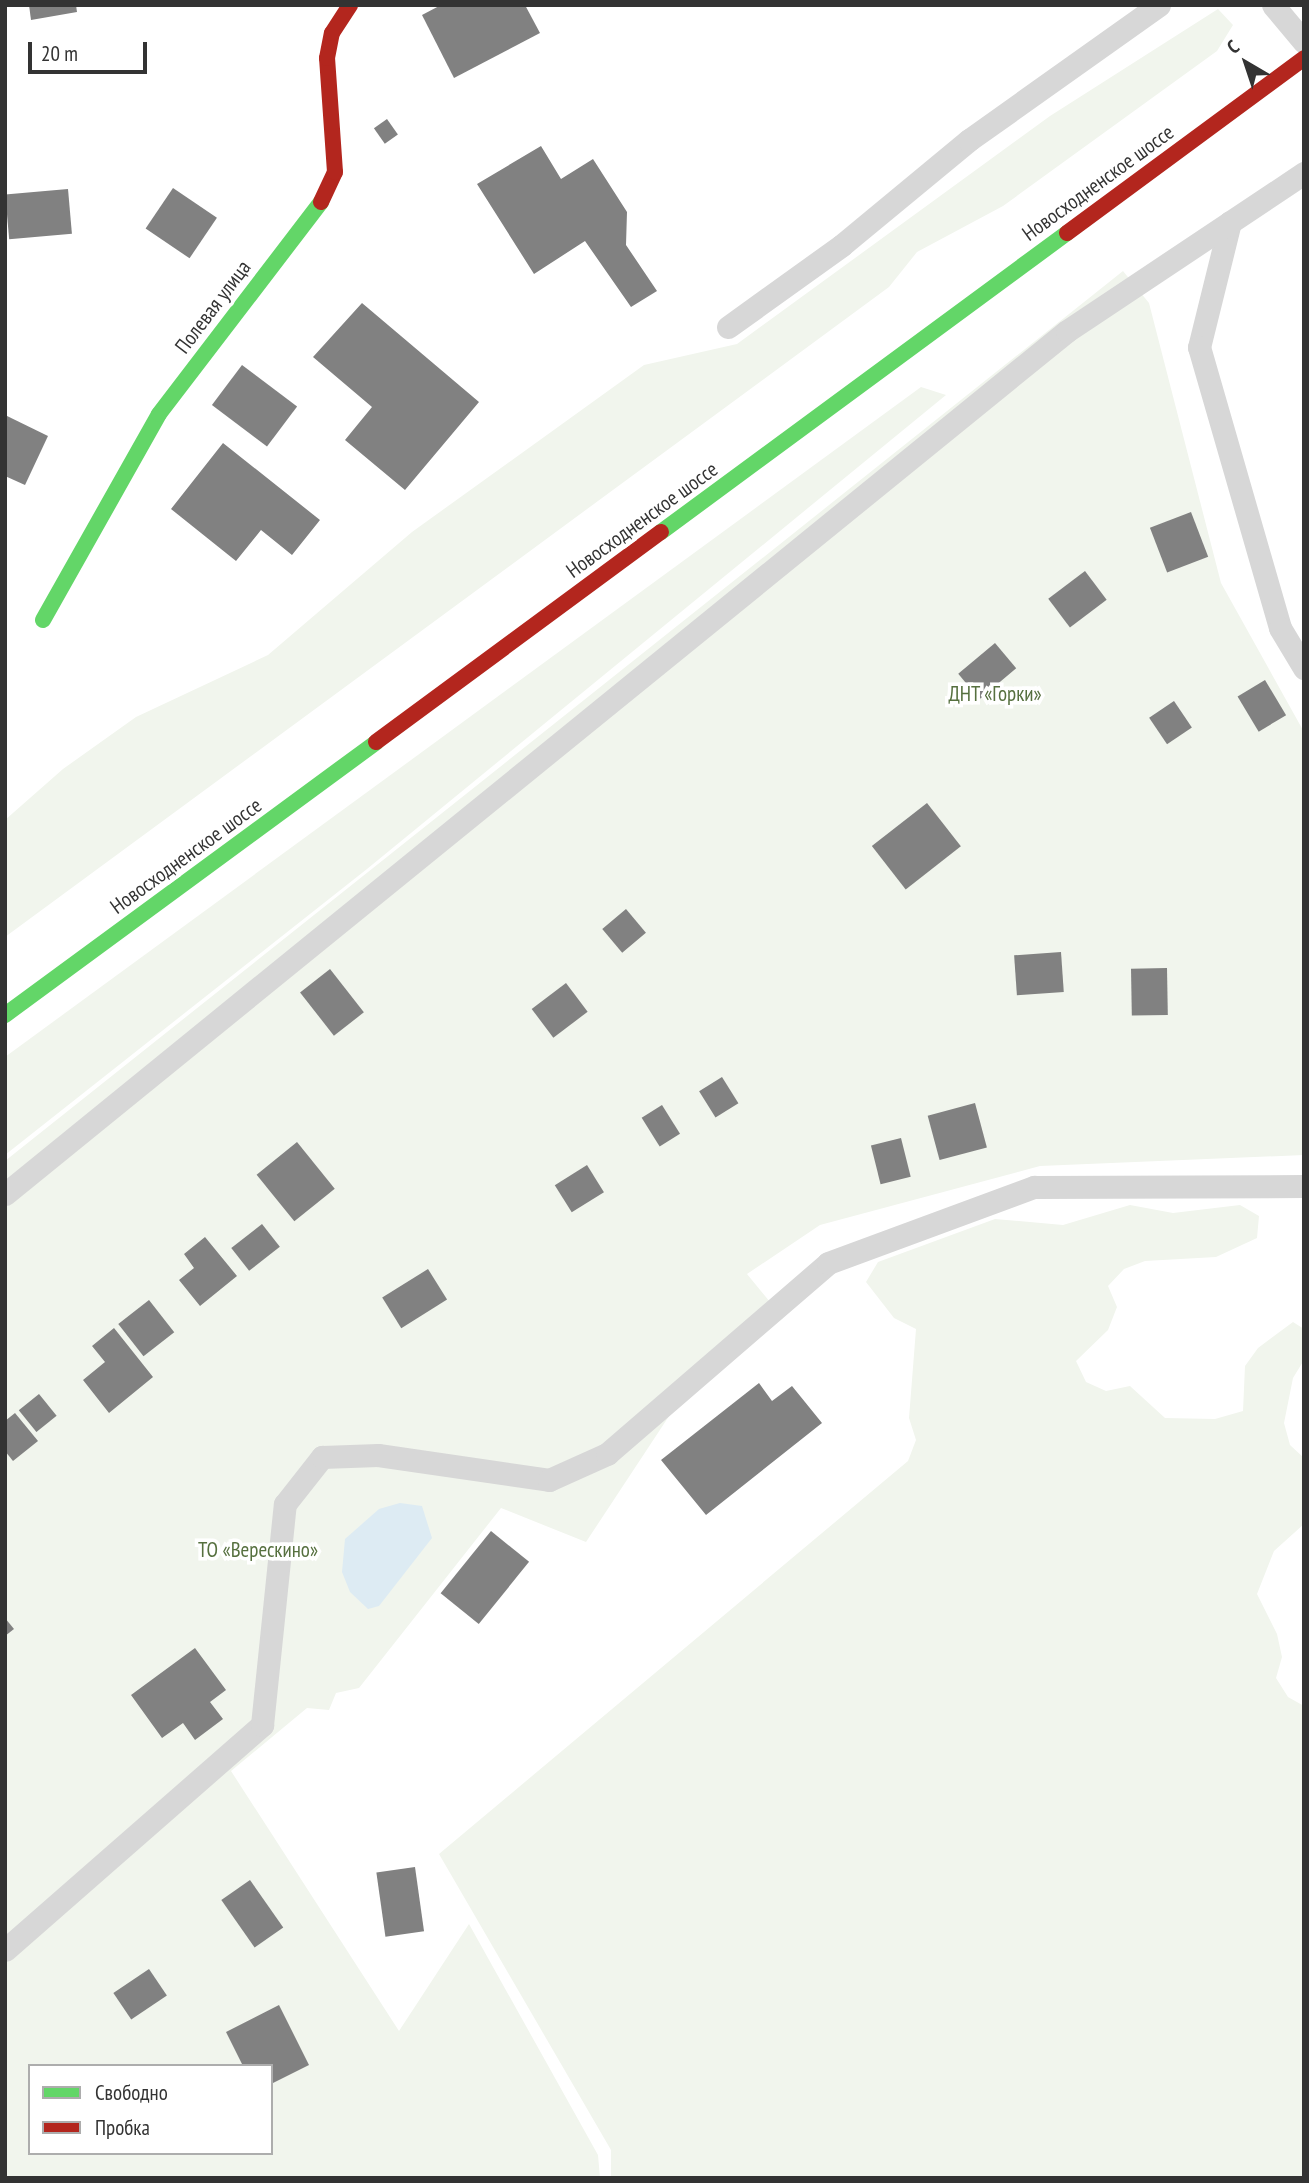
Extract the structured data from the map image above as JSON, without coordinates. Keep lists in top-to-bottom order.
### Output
{
  "streets": {
    "main road": ["Новосходненское шоссе", "Полевая улица"]
  },
  "parks": ["ДНТ «Горки»", "ТО «Верескино»"],
  "legend": ["Свободно", "Пробка"],
  "scale_bar": "20 m",
  "north": "top left"
}
